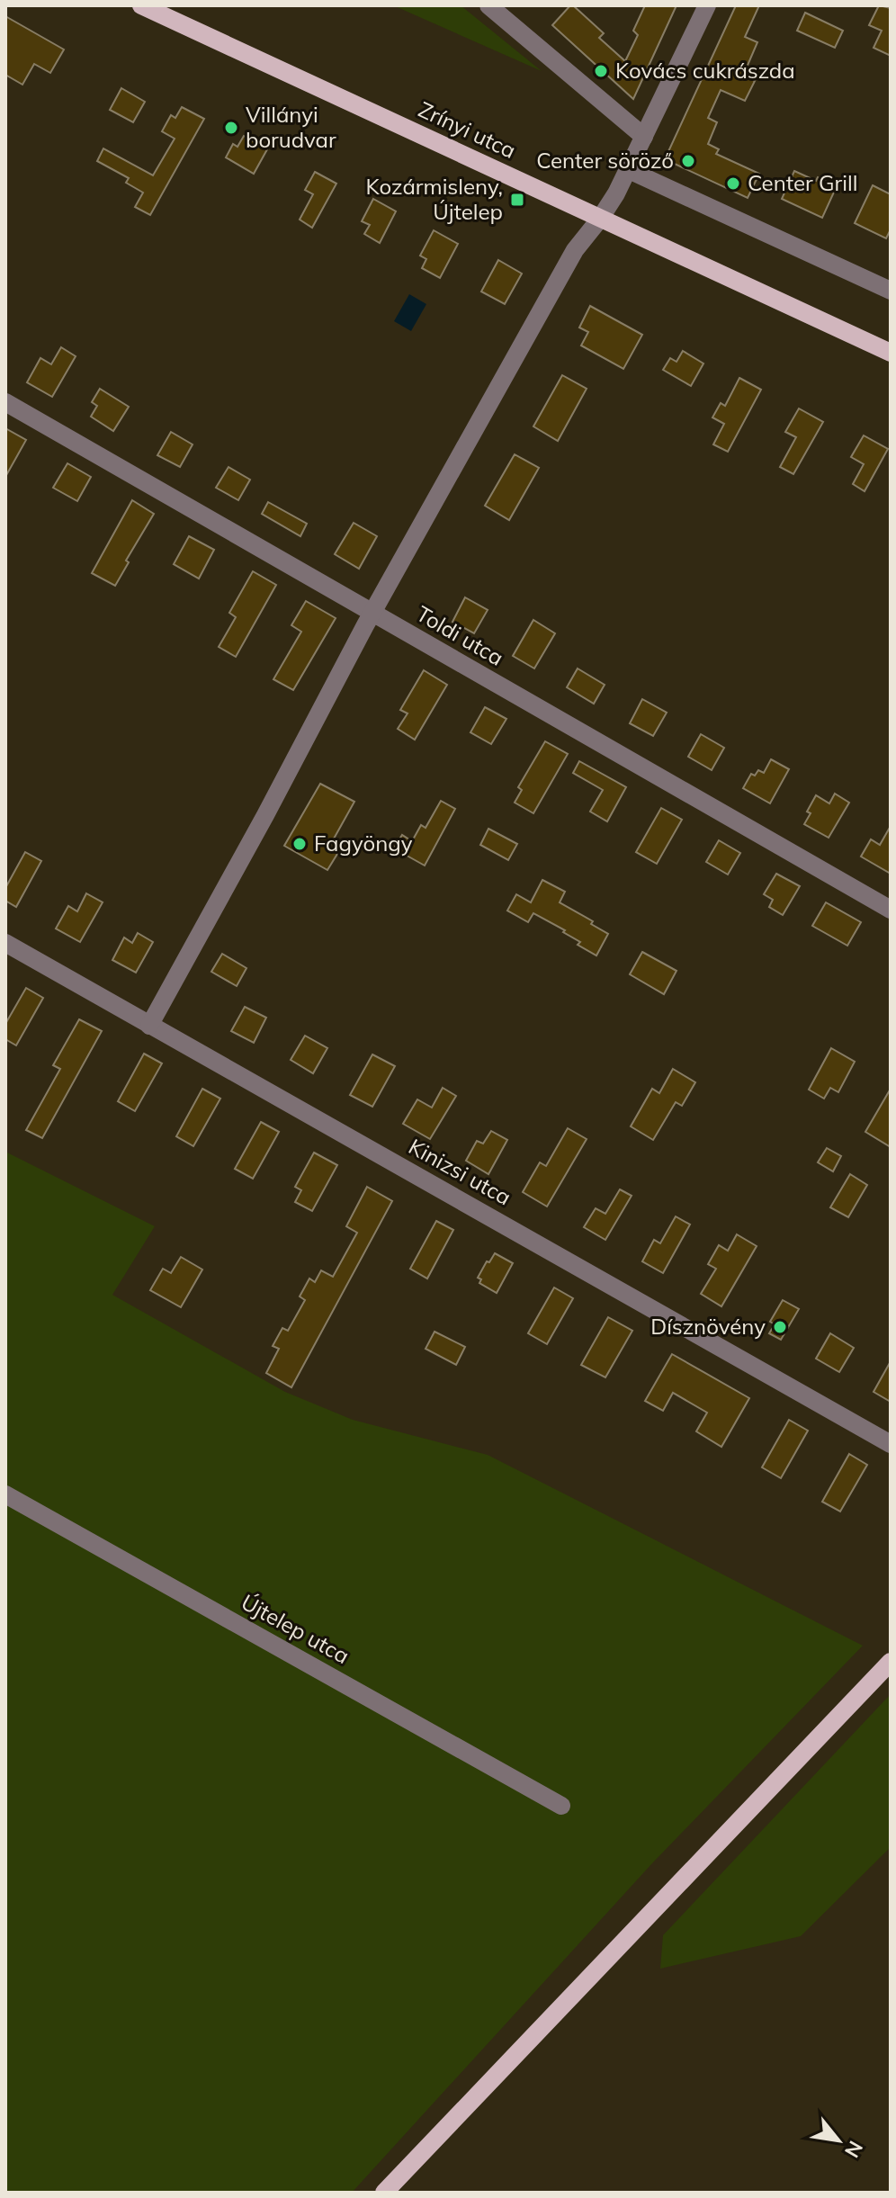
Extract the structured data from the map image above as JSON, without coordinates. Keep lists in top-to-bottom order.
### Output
{
  "streets": {
    "main road": ["Zrínyi utca"],
    "street": ["Toldi utca", "Kinizsi utca", "Újtelep utca"]
  },
  "places": {
    "other": [
      "Kovács cukrászda",
      "Villányi borudvar",
      "Center söröző",
      "Center Grill",
      "Fagyöngy",
      "Dísznövény"
    ],
    "transit": ["Kozármisleny, Újtelep"]
  },
  "north": "bottom right"
}
